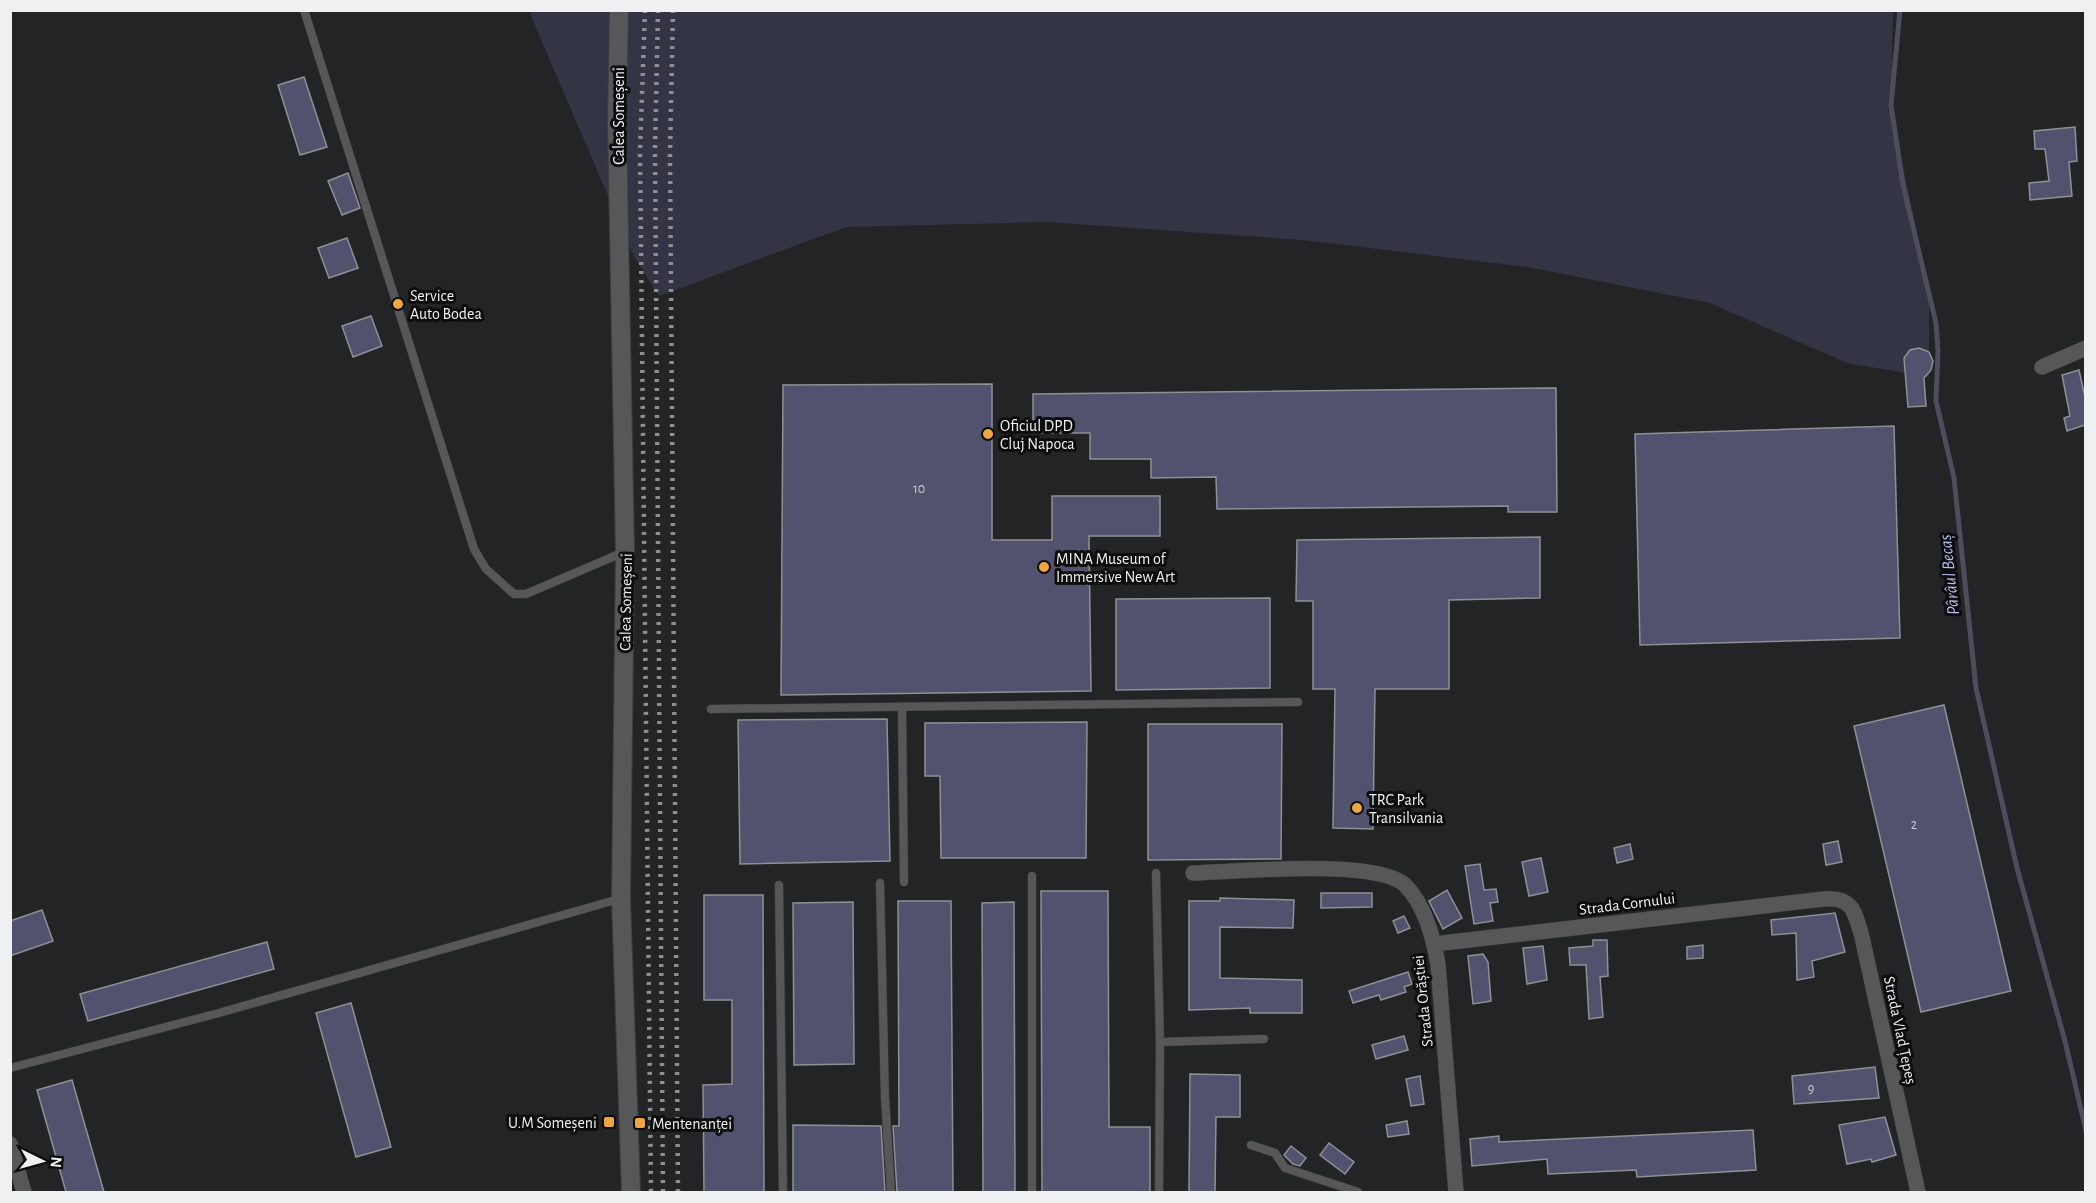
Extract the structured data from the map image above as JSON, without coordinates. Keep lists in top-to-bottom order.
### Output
{
  "streets": {
    "main road": ["Calea Someșeni"],
    "street": ["Strada Cornului", "Strada Orăștiei", "Strada Vlad Țepeș"]
  },
  "crossings": [
    ["Strada Cornului", "Strada Orăștiei"],
    ["Strada Cornului", "Strada Vlad Țepeș"]
  ],
  "water": ["Pârâul Becaș"],
  "places": {
    "other": [
      "Service Auto Bodea",
      "Oficiul DPD Cluj Napoca",
      "MINA Museum of Immersive New Art",
      "TRC Park Transilvania"
    ],
    "transit": ["U.M Someșeni", "Mentenanței"]
  },
  "house_numbers": ["10", "2", "9"],
  "north": "right"
}
